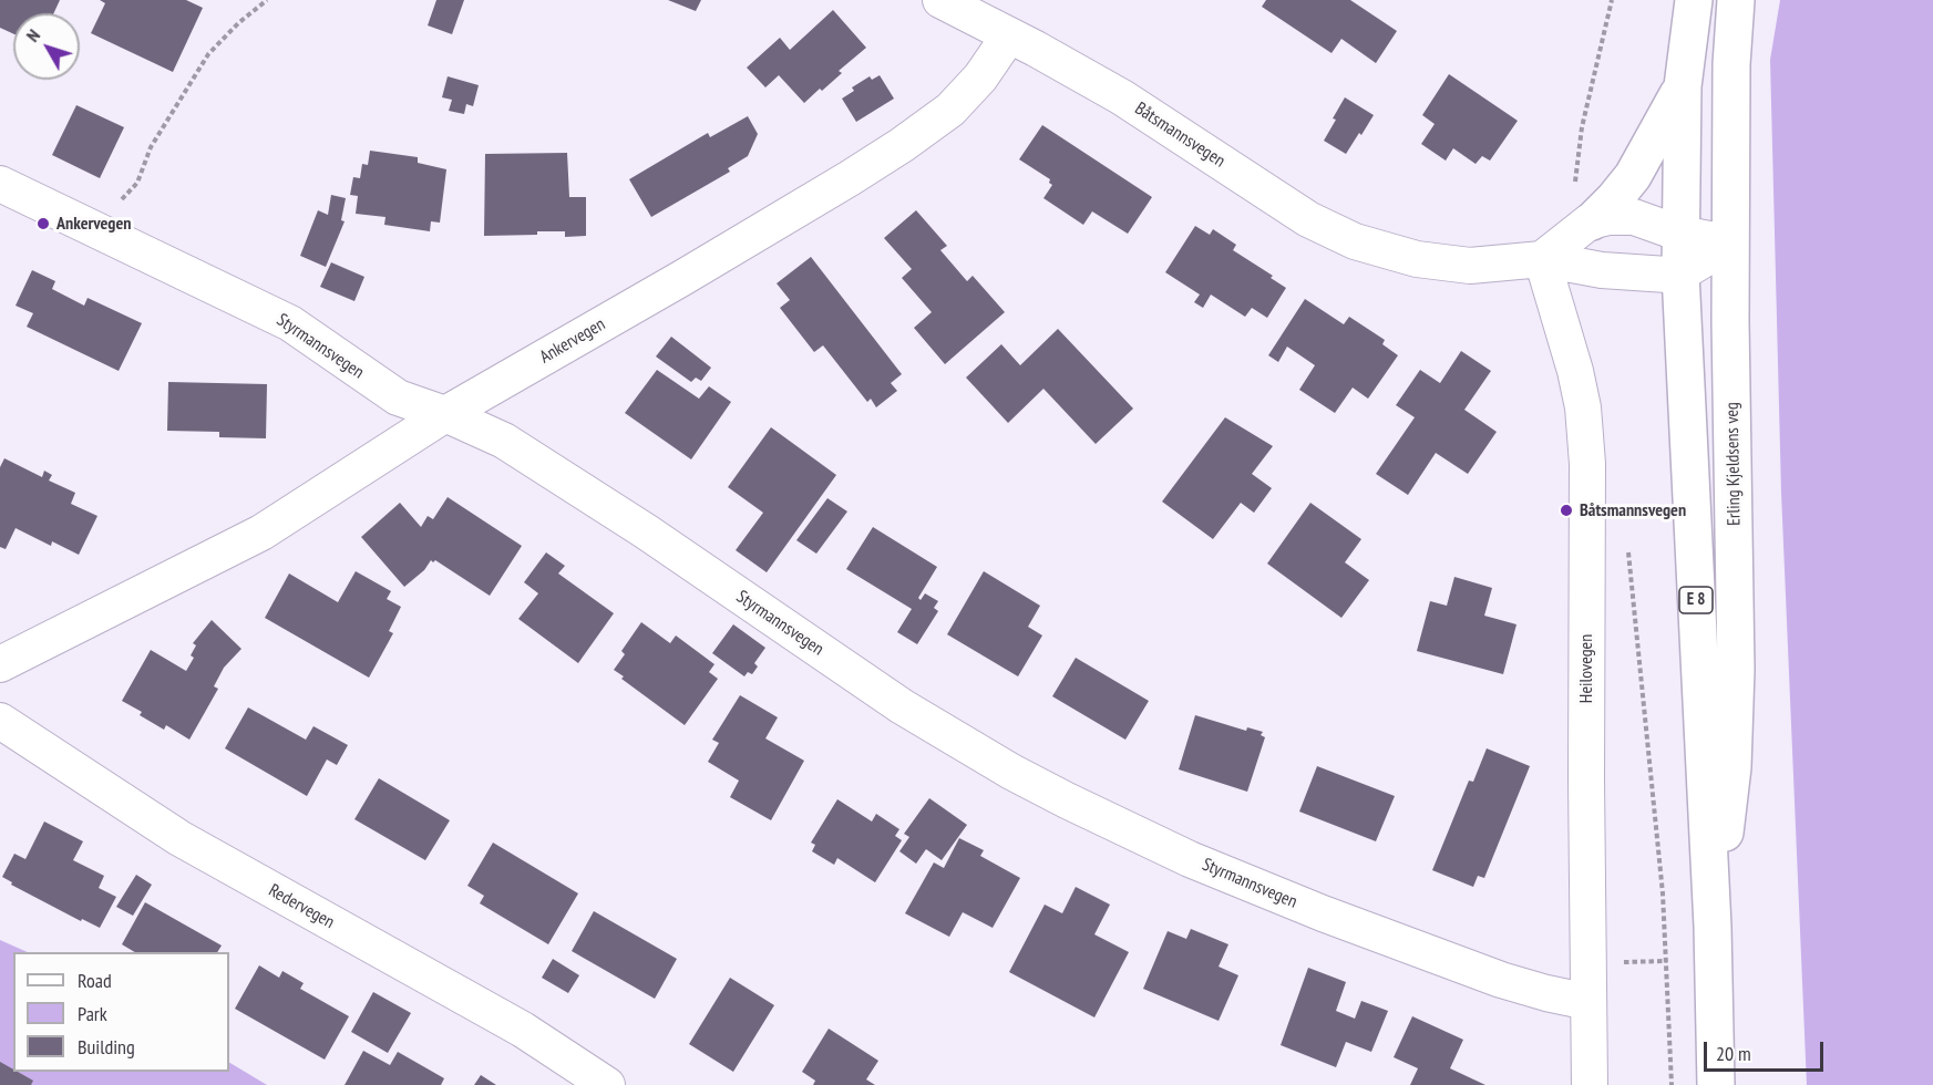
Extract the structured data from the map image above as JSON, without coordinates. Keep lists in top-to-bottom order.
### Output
{
  "streets": {
    "highway": ["Erling Kjeldsens veg", "E 8"],
    "street": [
      "Båtsmannsvegen",
      "Ankervegen",
      "Styrmannsvegen",
      "Heilovegen",
      "Redervegen"
    ]
  },
  "crossings": [
    ["Båtsmannsvegen", "Ankervegen"],
    ["Båtsmannsvegen", "Erling Kjeldsens veg"],
    ["Båtsmannsvegen", "Heilovegen"],
    ["Ankervegen", "Styrmannsvegen"],
    ["Styrmannsvegen", "Heilovegen"],
    ["Erling Kjeldsens veg", "E 8"]
  ],
  "places": ["Ankervegen", "Båtsmannsvegen"],
  "legend": ["Road", "Park", "Building"],
  "scale_bar": "20 m",
  "north": "top left"
}
